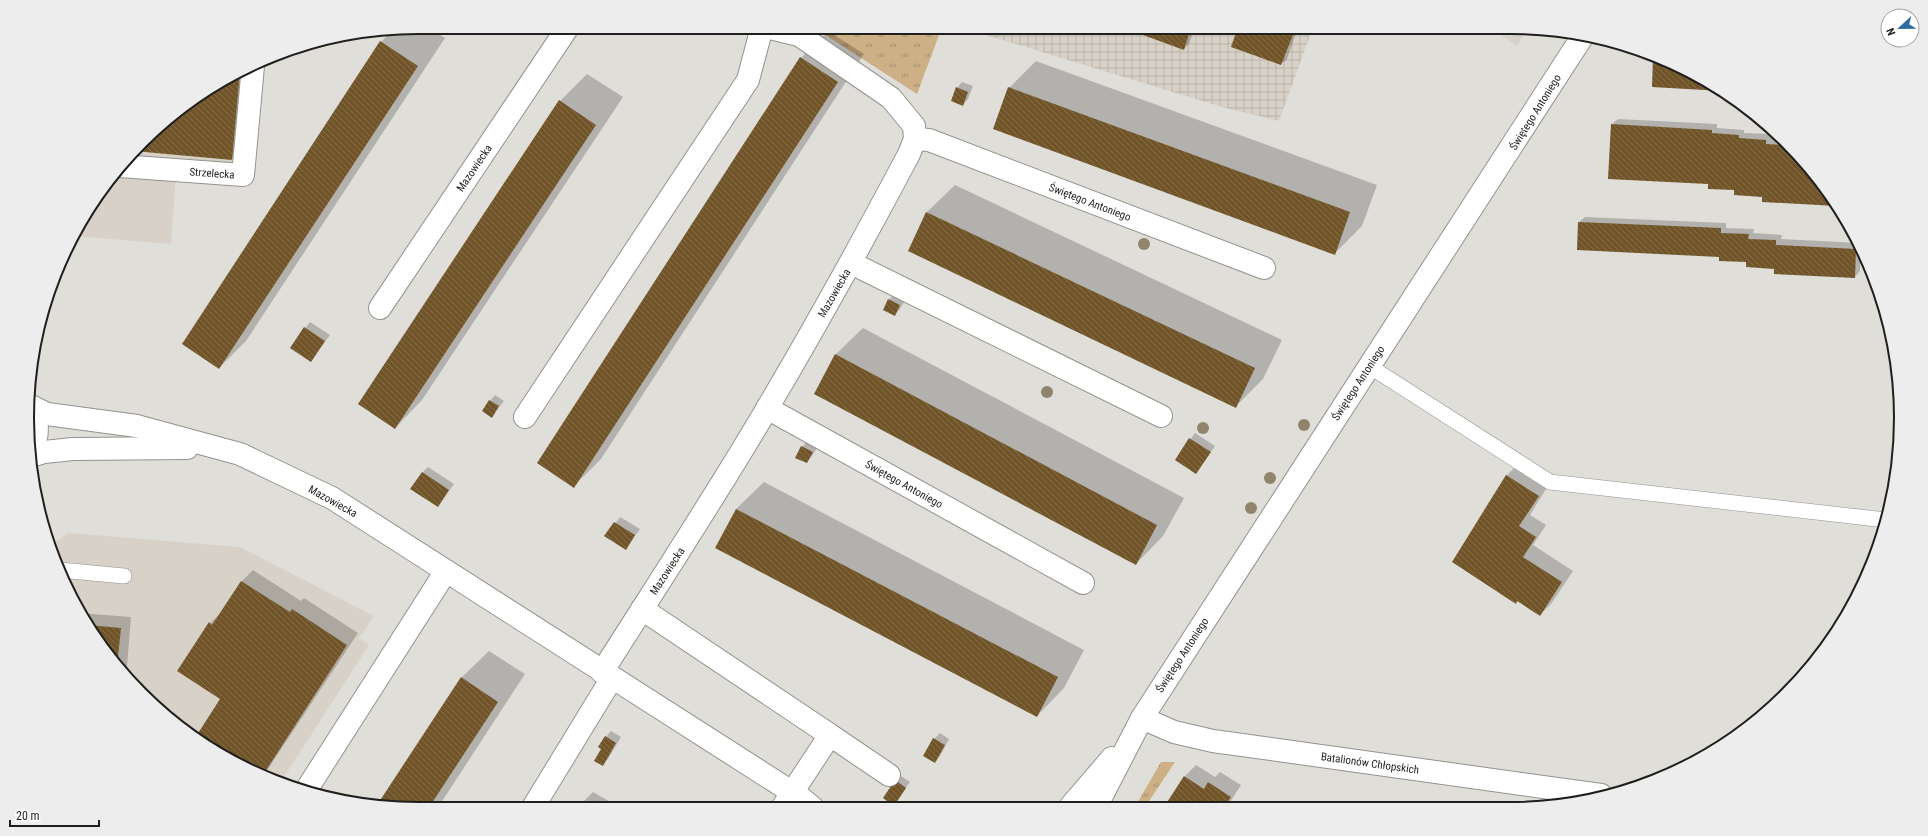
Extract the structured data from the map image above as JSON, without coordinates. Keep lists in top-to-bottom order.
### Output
{
  "streets": {
    "street": [
      "Świętego Antoniego",
      "Mazowiecka",
      "Strzelecka",
      "Batalionów Chłopskich"
    ]
  },
  "crossings": [
    ["Świętego Antoniego", "Mazowiecka"],
    ["Świętego Antoniego", "Batalionów Chłopskich"]
  ],
  "scale_bar": "20 m",
  "north": "left"
}
